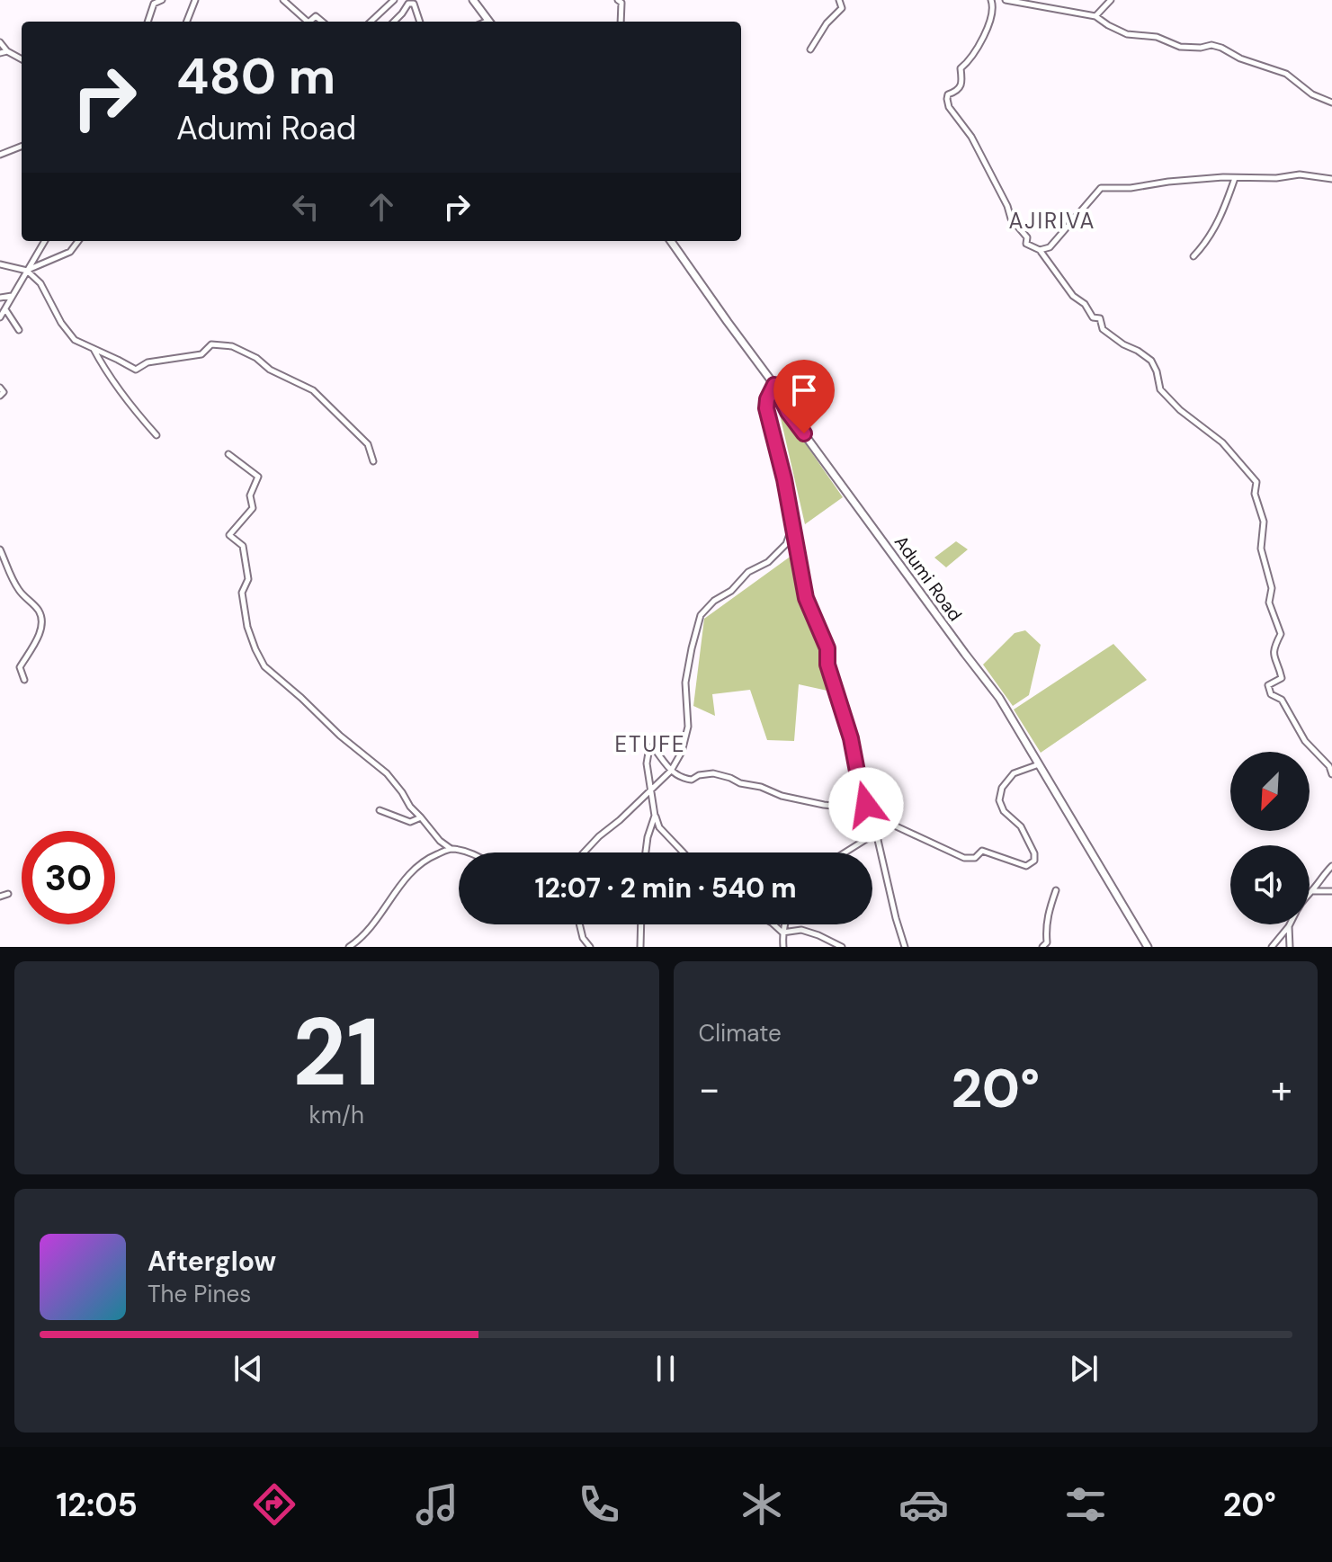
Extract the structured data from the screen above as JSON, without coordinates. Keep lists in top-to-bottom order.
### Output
{
  "streets": {
    "main road": ["Adumi Road"]
  },
  "districts": ["AJIRIVA", "ETUFE"],
  "north": "bottom left",
  "page": {
    "turn": ["480 m", "Adumi Road"],
    "limit": "30",
    "trip": "12:07 · 2 min · 540 m",
    "tile": [
      ["21", "km/h"],
      "Climate"
    ],
    "heat": ["−", "20°", "+"],
    "song": ["Afterglow", "The Pines"],
    "tabs": ["12:05", "20°"]
  }
}
